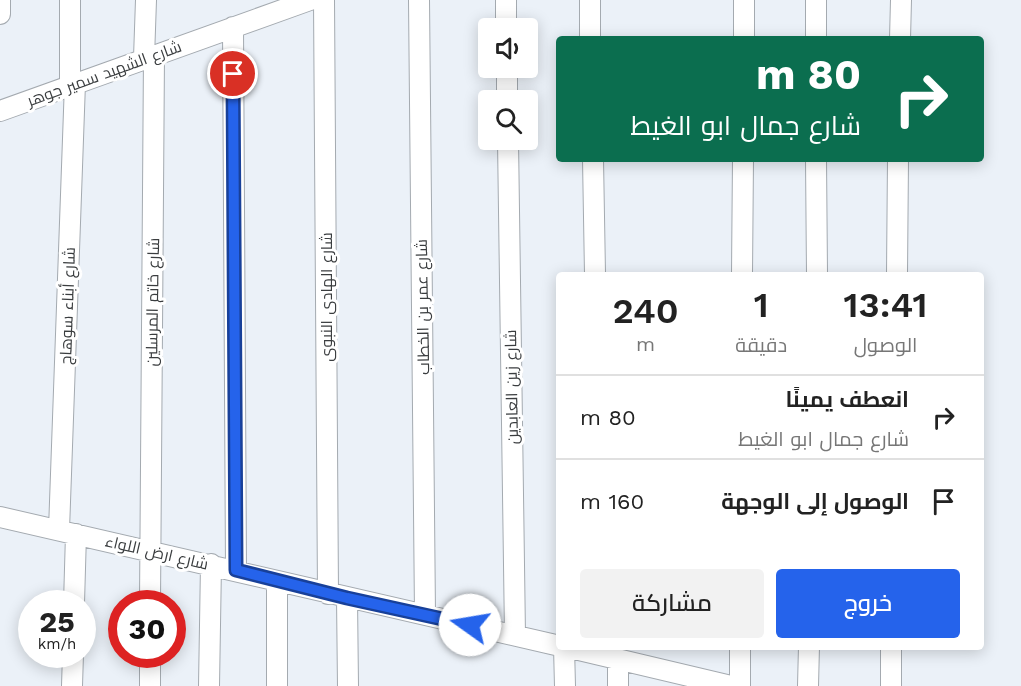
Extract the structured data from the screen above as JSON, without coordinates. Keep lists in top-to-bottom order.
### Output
{
  "streets": {
    "street": [
      "شارع الشهيد سمير جوهر",
      "شارع الهادى النبوى",
      "شارع خاتم المرسلين",
      "شارع أبناء سوهاج",
      "شارع عمر بن الخطاب",
      "شارع زين العابدين",
      "شارع ارض اللواء"
    ]
  },
  "crossings": [
    ["شارع الشهيد سمير جوهر", "شارع خاتم المرسلين"],
    ["شارع الشهيد سمير جوهر", "شارع أبناء سوهاج"],
    ["شارع الهادى النبوى", "شارع ارض اللواء"],
    ["شارع خاتم المرسلين", "شارع ارض اللواء"],
    ["شارع أبناء سوهاج", "شارع ارض اللواء"],
    ["شارع عمر بن الخطاب", "شارع ارض اللواء"],
    ["شارع زين العابدين", "شارع ارض اللواء"]
  ],
  "page": {
    "turn": ["80 m", "شارع جمال ابو الغيط"],
    "eta": [
      "13:41",
      "الوصول",
      "1",
      "دقيقة",
      "240",
      "m"
    ],
    "list": [
      {
        "name": "انعطف يمينًا",
        "note": "شارع جمال ابو الغيط",
        "value": "80 m"
      },
      {
        "name": "الوصول إلى الوجهة",
        "value": "160 m"
      }
    ],
    "buttons": ["خروج", "مشاركة"],
    "speed": "25 km/h",
    "limit": "30"
  }
}
